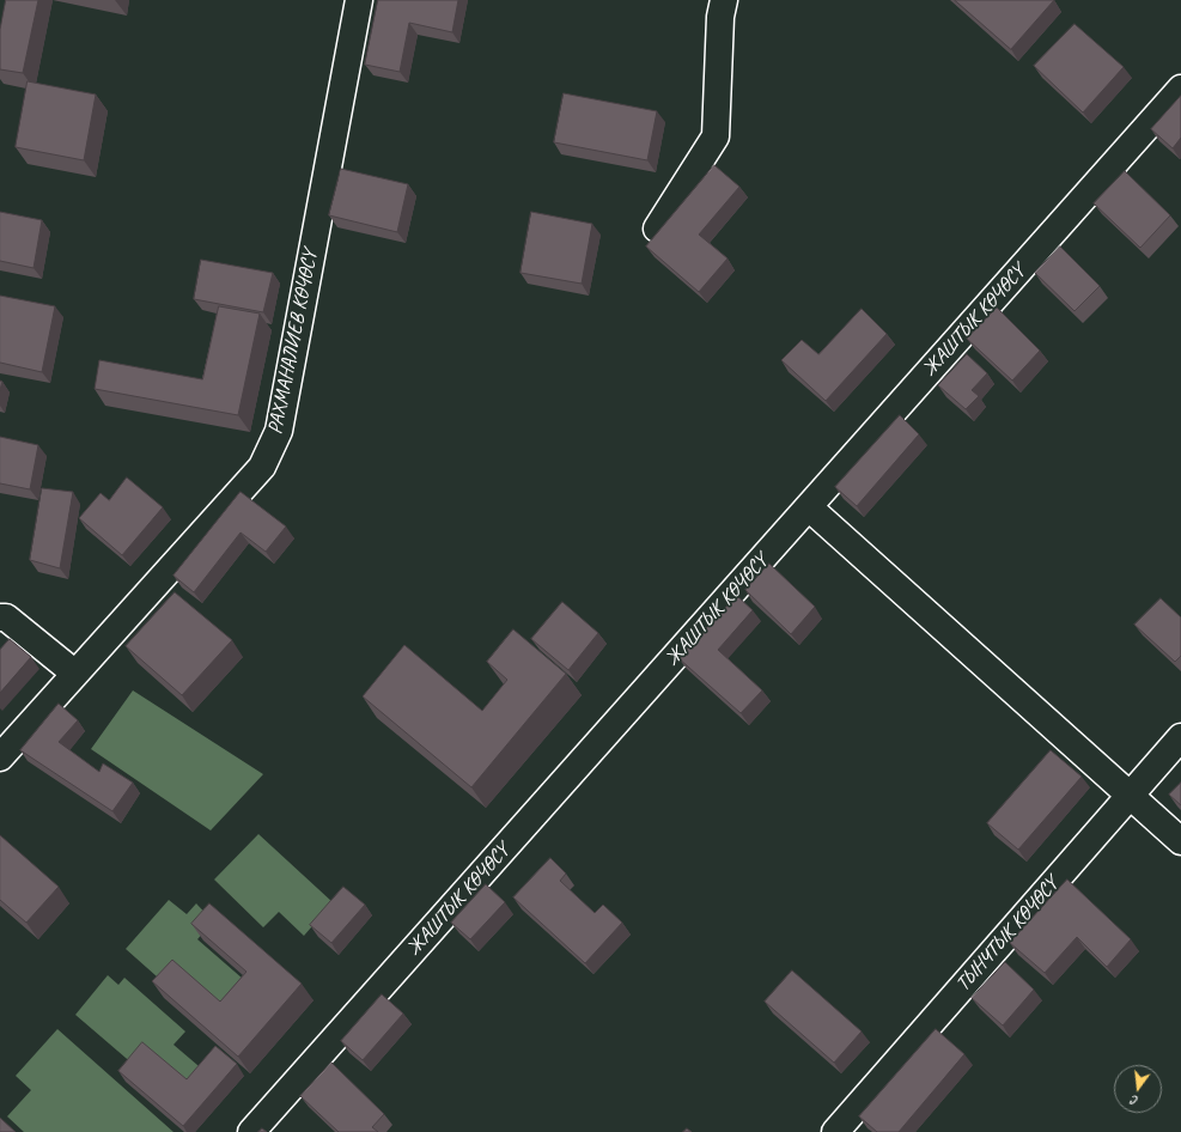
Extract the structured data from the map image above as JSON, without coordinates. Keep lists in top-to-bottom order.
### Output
{
  "streets": {
    "street": ["ЖАШТЫК КӨЧӨСҮ", "РАХМАНАЛИЕВ КӨЧӨСҮ", "ТЫНЧТЫК КӨЧӨСҮ"]
  },
  "north": "bottom"
}
